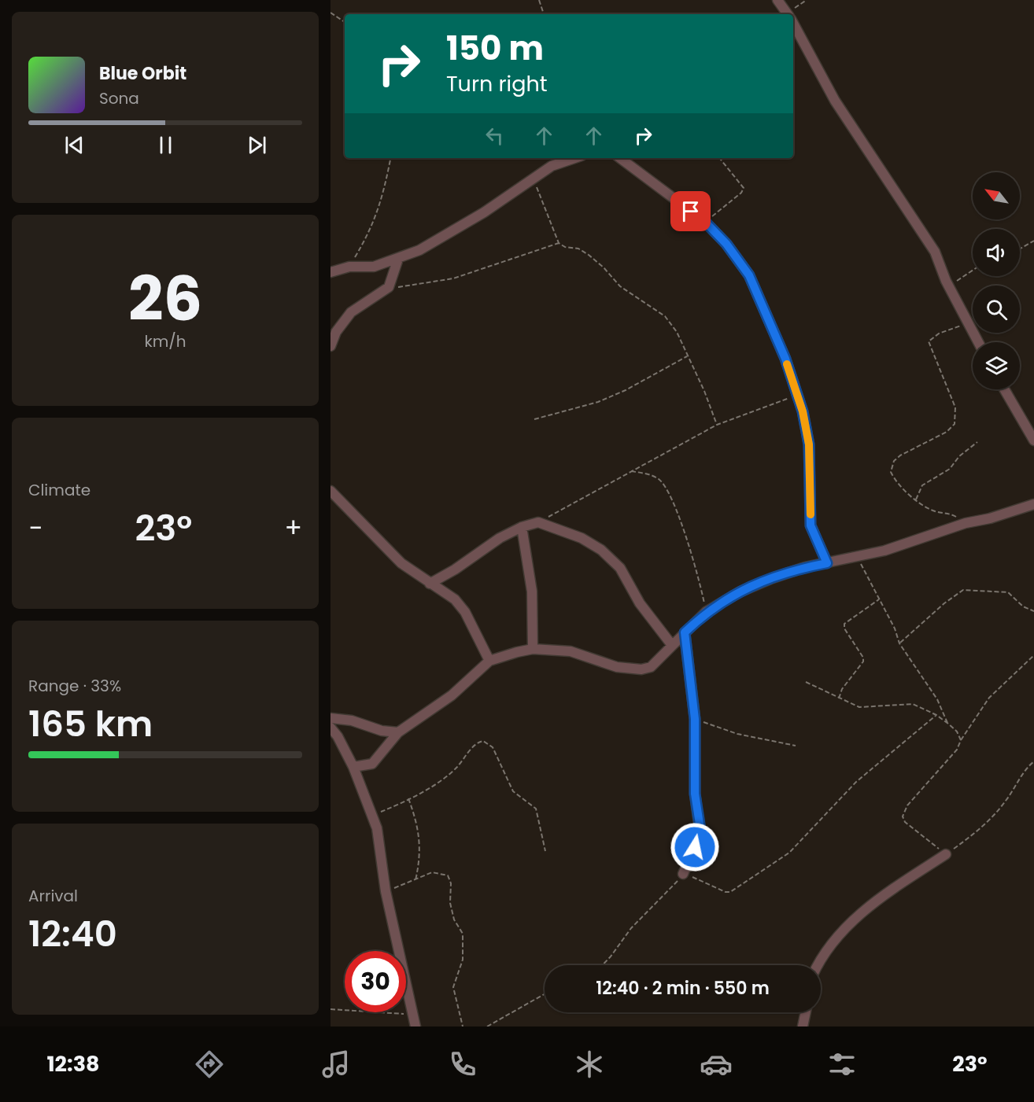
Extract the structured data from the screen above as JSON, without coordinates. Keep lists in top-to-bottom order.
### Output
{
  "north": "top left",
  "page": {
    "turn": ["150 m", "Turn right"],
    "song": ["Blue Orbit", "Sona"],
    "tile": [
      ["26", "km/h"],
      "Climate",
      ["Range · 33%", "165 km"],
      ["Arrival", "12:40"]
    ],
    "heat": ["−", "23°", "+"],
    "limit": "30",
    "trip": "12:40 · 2 min · 550 m",
    "tabs": ["12:38", "23°"]
  }
}
